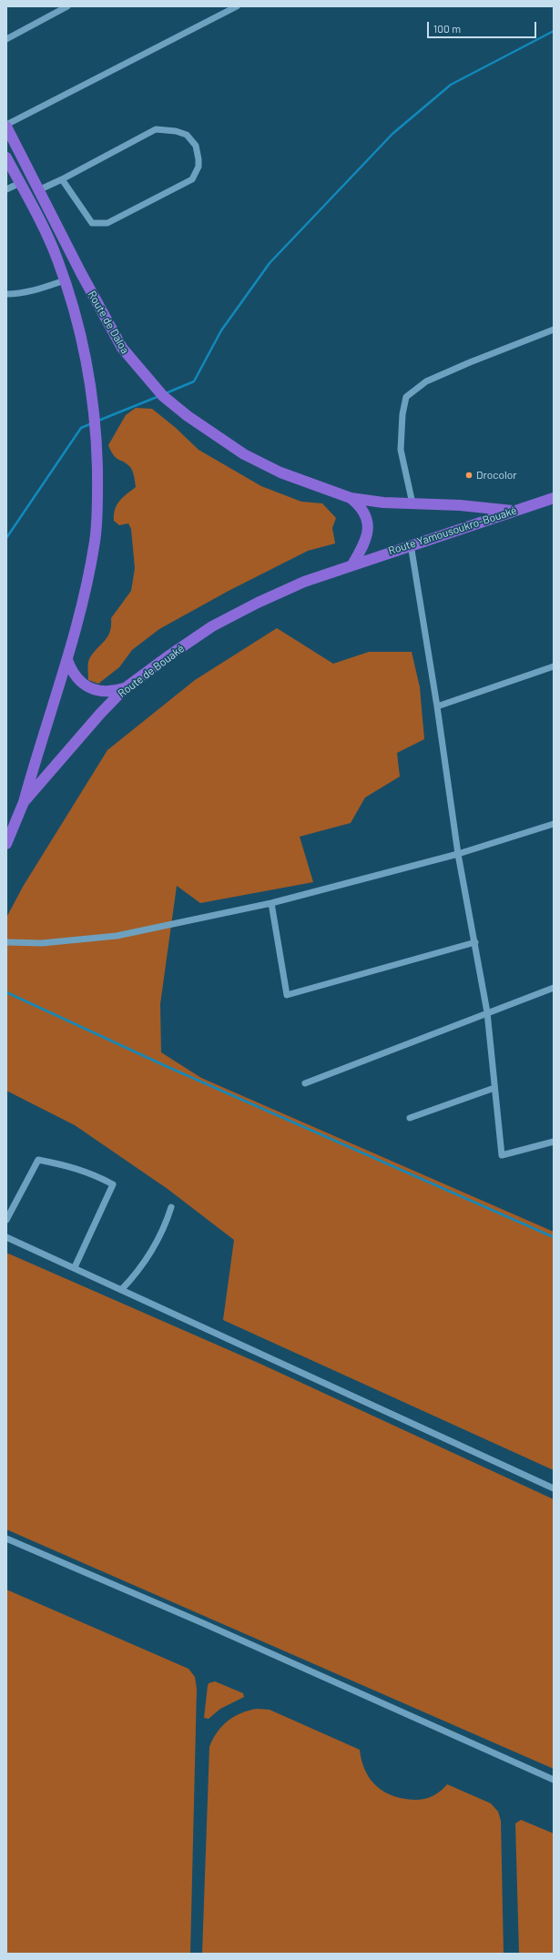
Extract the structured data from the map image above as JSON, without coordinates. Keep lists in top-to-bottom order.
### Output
{
  "streets": {
    "highway": ["Route de Daloa", "Route Yamousoukro-Bouaké", "Route de Bouaké"]
  },
  "crossings": [
    ["Route Yamousoukro-Bouaké", "Route de Bouaké"]
  ],
  "places": ["Drocolor"],
  "scale_bar": "100 m"
}
